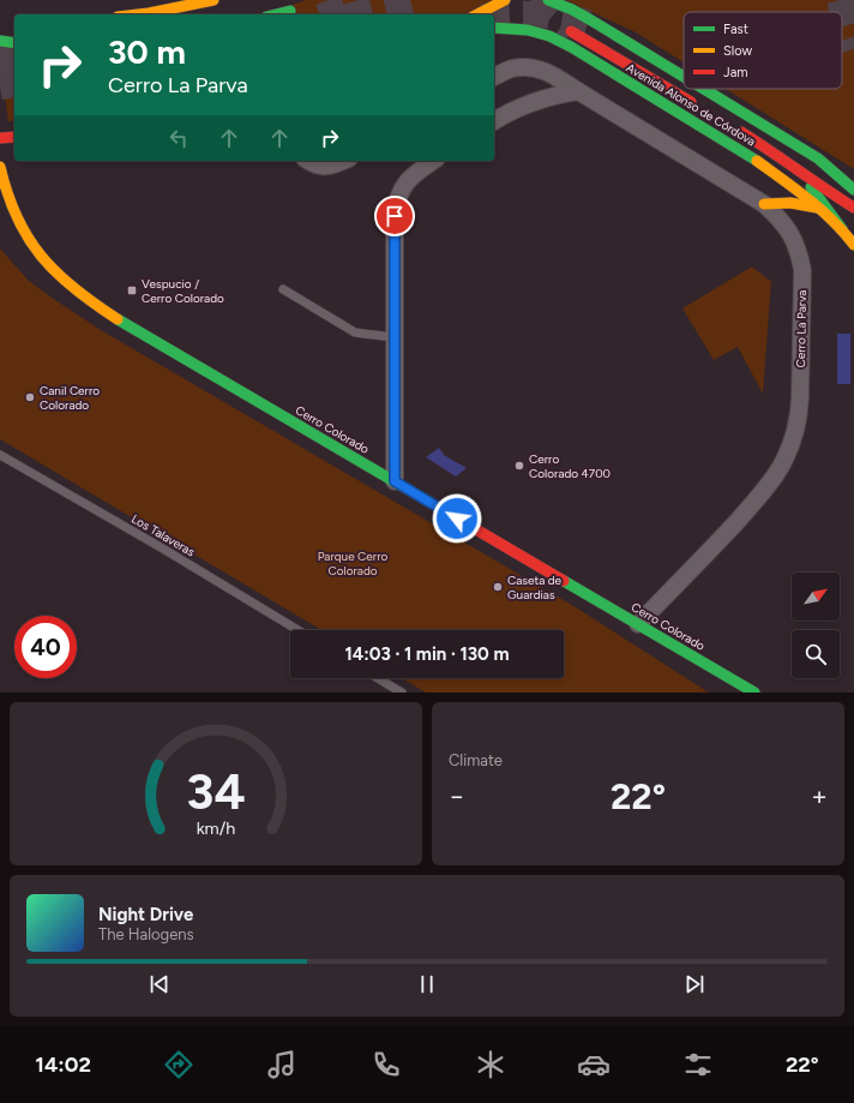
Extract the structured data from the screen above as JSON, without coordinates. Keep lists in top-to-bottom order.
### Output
{
  "streets": {
    "main road": ["Avenida Alonso de Córdova", "Cerro Colorado"],
    "street": ["Cerro La Parva"],
    "lane": ["Los Talaveras"]
  },
  "crossings": [
    ["Cerro La Parva", "Cerro Colorado"]
  ],
  "parks": ["Parque Cerro Colorado"],
  "places": {
    "transit": ["Vespucio / Cerro Colorado"],
    "other": ["Canil Cerro Colorado", "Cerro Colorado 4700", "Caseta de Guardias"]
  },
  "legend": ["Fast", "Slow", "Jam"],
  "north": "top right",
  "page": {
    "turn": ["30 m", "Cerro La Parva"],
    "limit": "40",
    "trip": "14:03 · 1 min · 130 m",
    "tile": "Climate",
    "heat": ["−", "22°", "+"],
    "song": ["Night Drive", "The Halogens"],
    "tabs": ["14:02", "22°"],
    "gauge": ["34", "km/h"]
  }
}
